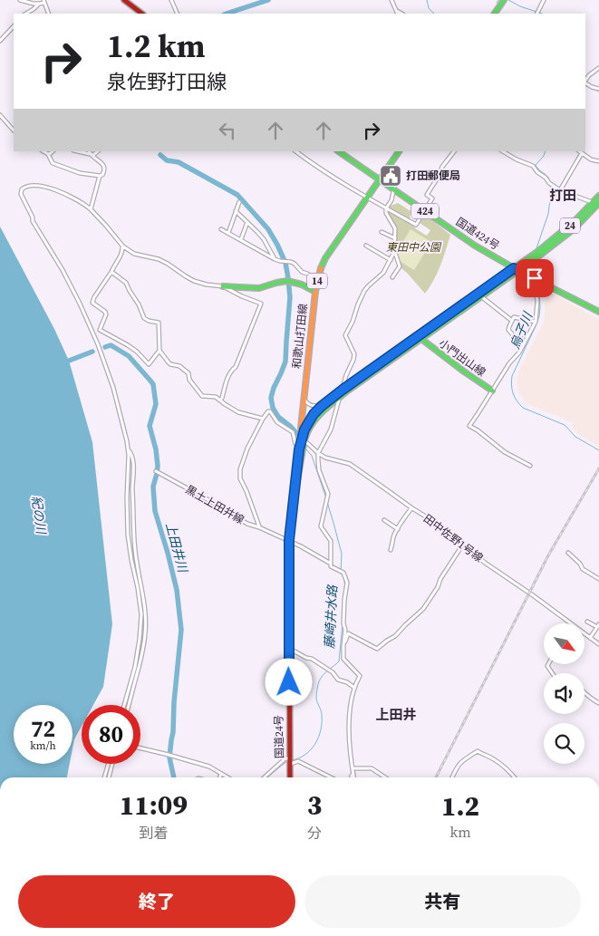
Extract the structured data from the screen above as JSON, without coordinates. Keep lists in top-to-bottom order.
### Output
{
  "streets": {
    "main road": [
      "424",
      "24",
      "国道424号",
      "14",
      "和歌山打田線",
      "小門出山線",
      "国道24号"
    ],
    "street": ["黒土上田井線", "田中佐野1号線"]
  },
  "crossings": [
    ["国道424号", "和歌山打田線"],
    ["国道424号", "国道24号"],
    ["和歌山打田線", "田中佐野1号線"],
    ["和歌山打田線", "国道24号"],
    ["小門出山線", "国道24号"],
    ["田中佐野1号線", "国道24号"]
  ],
  "districts": ["打田", "上田井"],
  "water": [
    "烏子川",
    "紀の川",
    "上田井川",
    "藤崎井水路"
  ],
  "parks": ["東田中公園"],
  "places": {
    "public building": ["打田郵便局"]
  },
  "north": "bottom right",
  "page": {
    "turn": ["1.2 km", "泉佐野打田線"],
    "speed": "72 km/h",
    "limit": "80",
    "eta": [
      "11:09",
      "到着",
      "3",
      "分",
      "1.2",
      "km"
    ],
    "buttons": ["終了", "共有"]
  }
}
